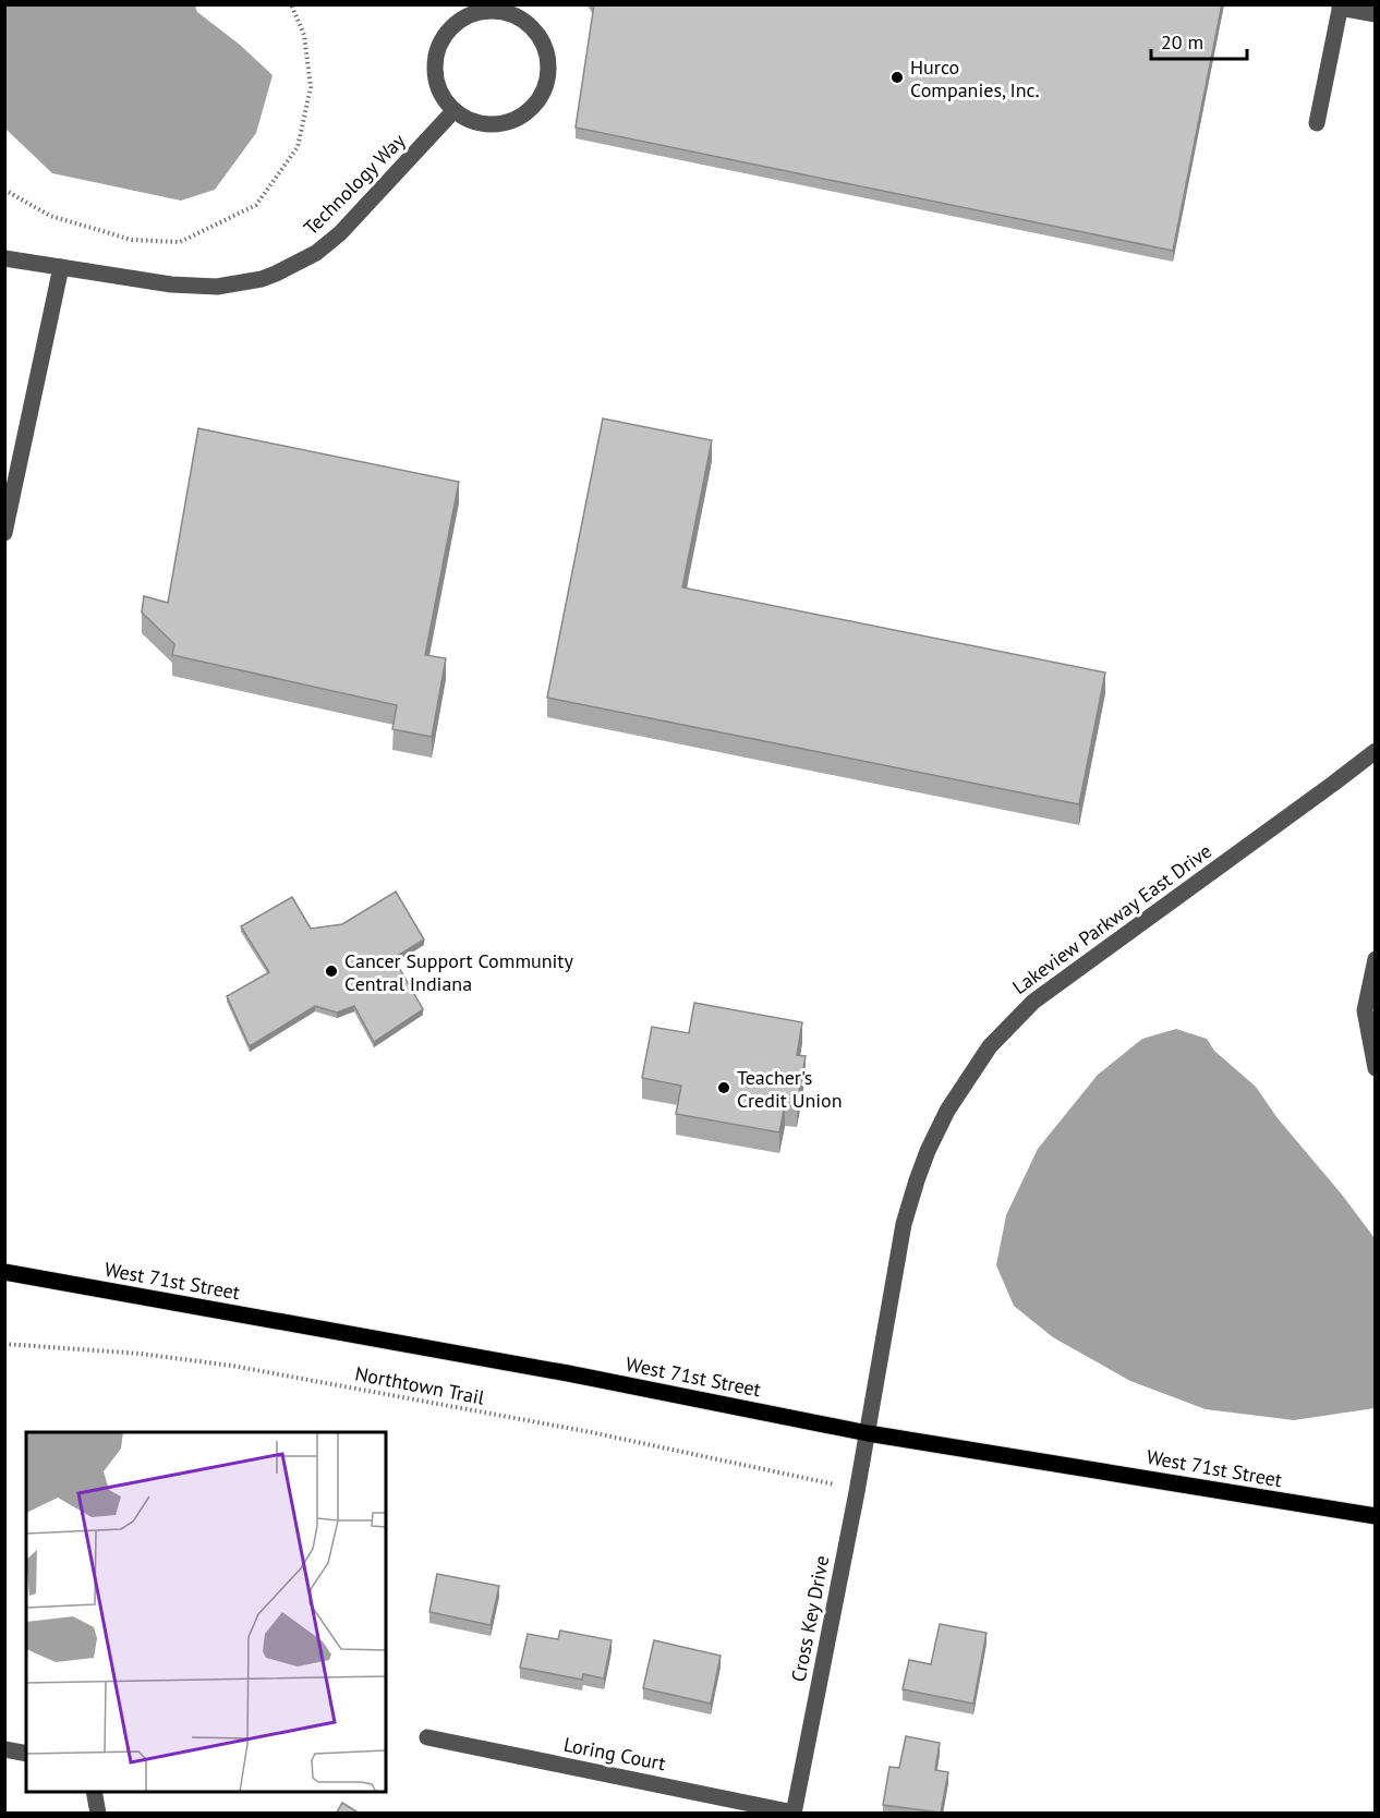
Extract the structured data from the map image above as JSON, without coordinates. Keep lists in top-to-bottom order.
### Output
{
  "streets": {
    "main road": ["West 71st Street"],
    "street": [
      "Technology Way",
      "Lakeview Parkway East Drive",
      "Cross Key Drive",
      "Loring Court"
    ],
    "path": ["Northtown Trail"]
  },
  "crossings": [
    ["Lakeview Parkway East Drive", "West 71st Street"],
    ["Lakeview Parkway East Drive", "Cross Key Drive"],
    ["West 71st Street", "Cross Key Drive"],
    ["Cross Key Drive", "Loring Court"]
  ],
  "places": ["Hurco Companies, Inc.", "Cancer Support Community Central Indiana", "Teacher's Credit Union"],
  "scale_bar": "20 m"
}
